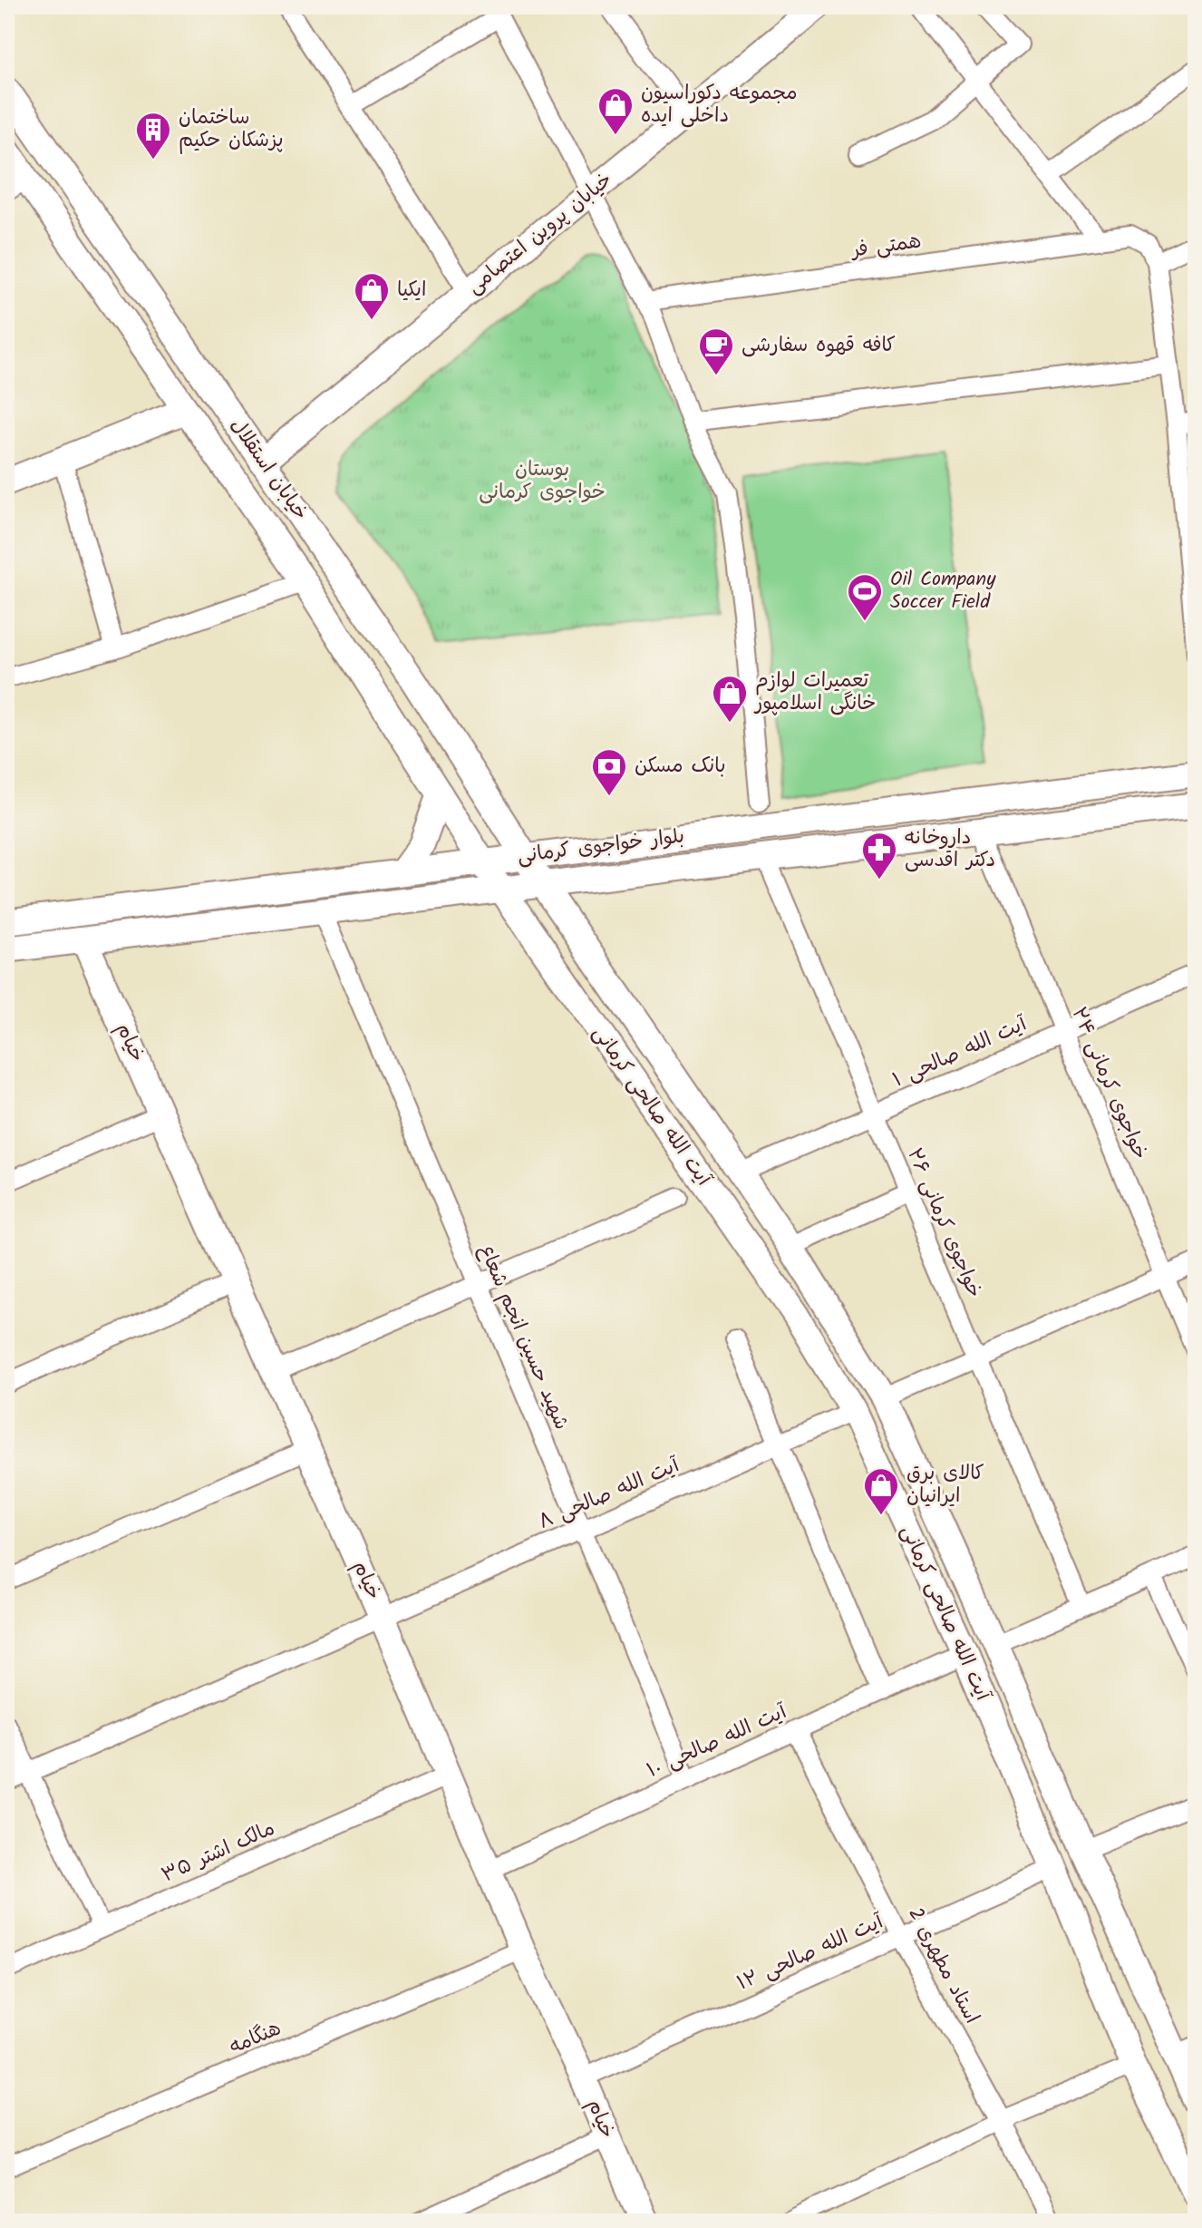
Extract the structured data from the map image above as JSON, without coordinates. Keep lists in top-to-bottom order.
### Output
{
  "streets": {
    "main road": [
      "خیابان پروین اعتصامی",
      "خیابان استقلال",
      "بلوار خواجوی کرمانی",
      "خیام",
      "آیت الله صالحی کرمانی"
    ],
    "street": [
      "همتی فر",
      "آیت الله صالحی ۱",
      "خواجوی کرمانی ۲۴",
      "خواجوی کرمانی ۲۶",
      "شهید حسین انجم شعاع",
      "آیت الله صالحی ۸",
      "آیت الله صالحی ۱۰",
      "۳۵ مالک اشتر",
      "آیت الله صالحی ۱۲",
      "استاد مطهری 2",
      "هنگامه"
    ]
  },
  "crossings": [
    ["خیابان پروین اعتصامی", "خیابان استقلال"],
    ["خیابان استقلال", "بلوار خواجوی کرمانی"],
    ["خیابان استقلال", "آیت الله صالحی کرمانی"],
    ["بلوار خواجوی کرمانی", "خیام"],
    ["بلوار خواجوی کرمانی", "خواجوی کرمانی ۲۴"],
    ["بلوار خواجوی کرمانی", "آیت الله صالحی کرمانی"],
    ["بلوار خواجوی کرمانی", "خواجوی کرمانی ۲۶"],
    ["بلوار خواجوی کرمانی", "شهید حسین انجم شعاع"],
    ["خیام", "آیت الله صالحی ۸"],
    ["خیام", "آیت الله صالحی ۱۰"],
    ["خیام", "۳۵ مالک اشتر"],
    ["خیام", "آیت الله صالحی ۱۲"],
    ["خیام", "هنگامه"],
    ["آیت الله صالحی ۱", "خواجوی کرمانی ۲۴"],
    ["آیت الله صالحی ۱", "آیت الله صالحی کرمانی"],
    ["آیت الله صالحی ۱", "خواجوی کرمانی ۲۶"],
    ["آیت الله صالحی کرمانی", "آیت الله صالحی ۸"],
    ["آیت الله صالحی کرمانی", "آیت الله صالحی ۱۰"],
    ["آیت الله صالحی کرمانی", "آیت الله صالحی ۱۲"],
    ["شهید حسین انجم شعاع", "آیت الله صالحی ۸"],
    ["شهید حسین انجم شعاع", "آیت الله صالحی ۱۰"],
    ["آیت الله صالحی ۱۰", "استاد مطهری 2"],
    ["آیت الله صالحی ۱۲", "استاد مطهری 2"]
  ],
  "parks": ["بوستان خواجوی کرمانی"],
  "places": {
    "shop": [
      "مجموعه دکوراسیون داخلی ایده",
      "ایکیا",
      "تعمیرات لوازم خانگی اسلامپور",
      "کالای برق ایرانیان"
    ],
    "building": ["ساختمان پزشکان حکیم"],
    "cafe": ["کافه قهوه سفارشی"],
    "sports": ["Oil Company Soccer Field"],
    "bank": ["بانک مسکن"],
    "pharmacy": ["داروخانه دکتر اقدسی"]
  }
}
